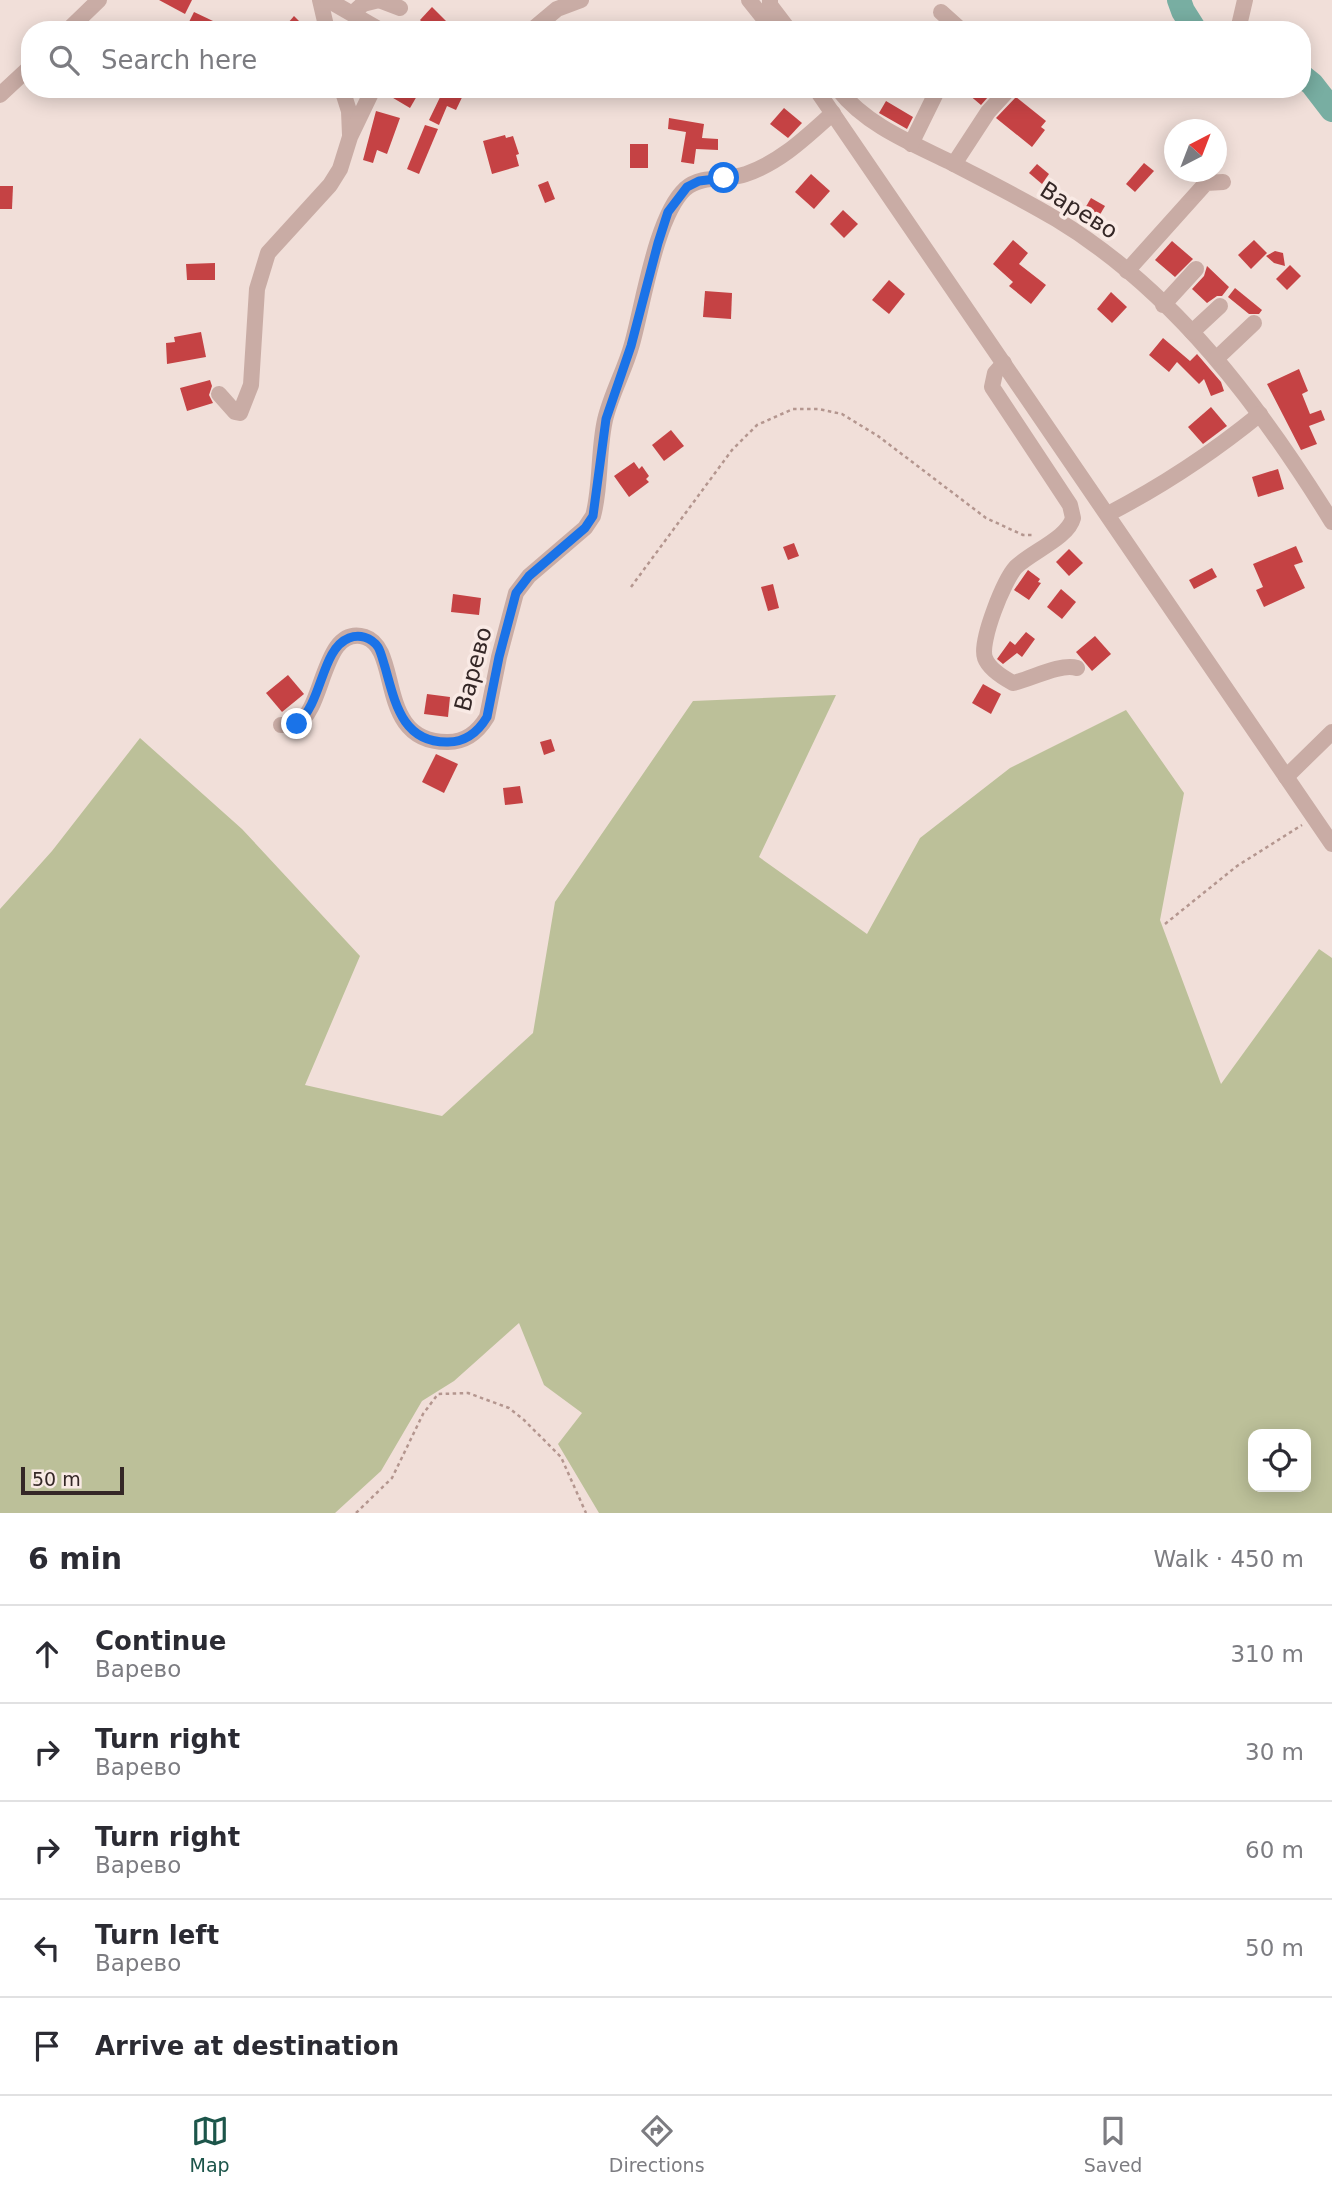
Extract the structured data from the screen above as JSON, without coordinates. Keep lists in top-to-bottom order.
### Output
{
  "streets": {
    "street": ["Варево"]
  },
  "scale_bar": "50 m",
  "north": "top right",
  "page": {
    "search": "Search here",
    "scale": "50 m",
    "heading": ["6 min", "Walk · 450 m"],
    "list": [
      ["Continue", "Варево", "310 m"],
      ["Turn right", "Варево", "30 m"],
      ["Turn right", "Варево", "60 m"],
      ["Turn left", "Варево", "50 m"],
      "Arrive at destination"
    ],
    "nav": ["Map", "Directions", "Saved"]
  }
}
